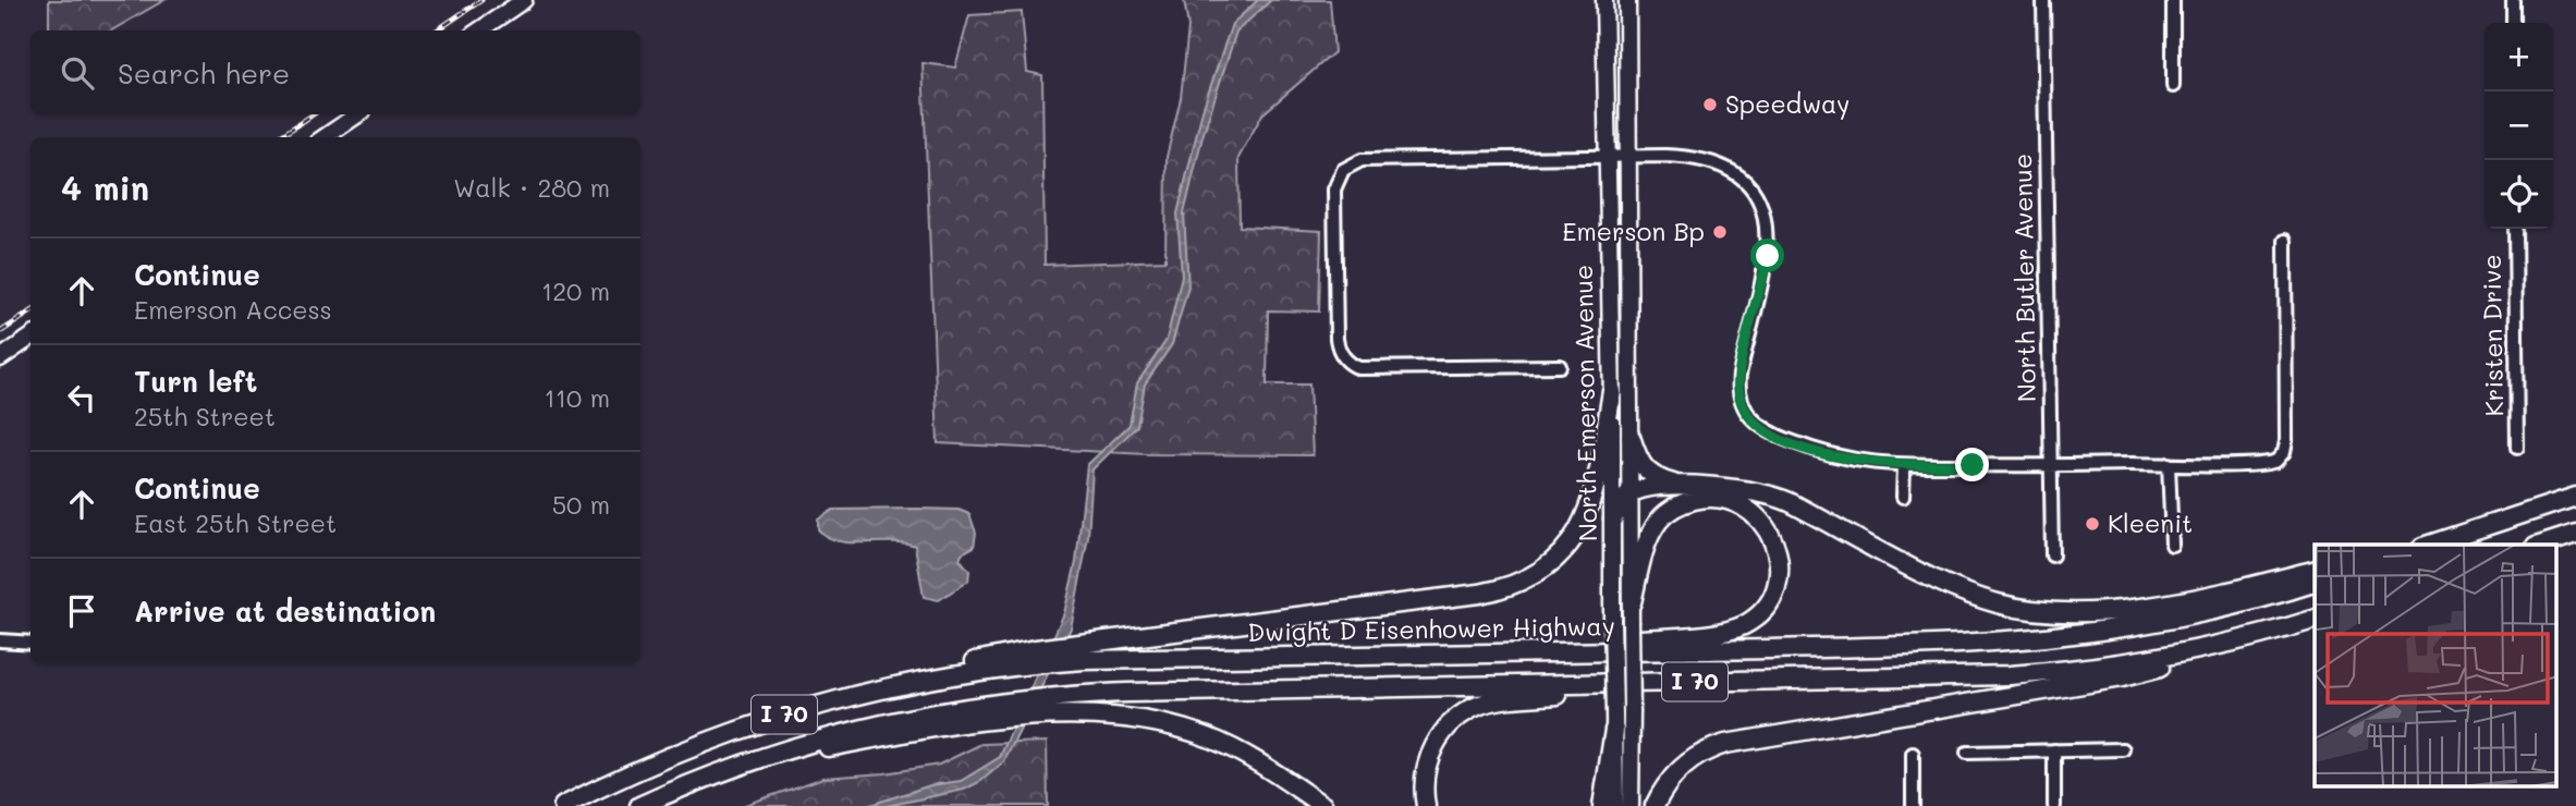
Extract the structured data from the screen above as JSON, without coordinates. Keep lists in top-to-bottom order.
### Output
{
  "streets": {
    "highway": ["Dwight D Eisenhower Highway", "I 70"],
    "main road": ["North Emerson Avenue"],
    "street": ["North Butler Avenue", "Kristen Drive"]
  },
  "crossings": [
    ["Dwight D Eisenhower Highway", "I 70"]
  ],
  "places": ["Speedway", "Emerson Bp", "Kleenit"],
  "page": {
    "map_buttons": ["+", "−"],
    "search": "Search here",
    "heading": ["4 min", "Walk · 280 m"],
    "list": [
      ["Continue", "Emerson Access", "120 m"],
      ["Turn left", "25th Street", "110 m"],
      ["Continue", "East 25th Street", "50 m"],
      "Arrive at destination"
    ]
  }
}
